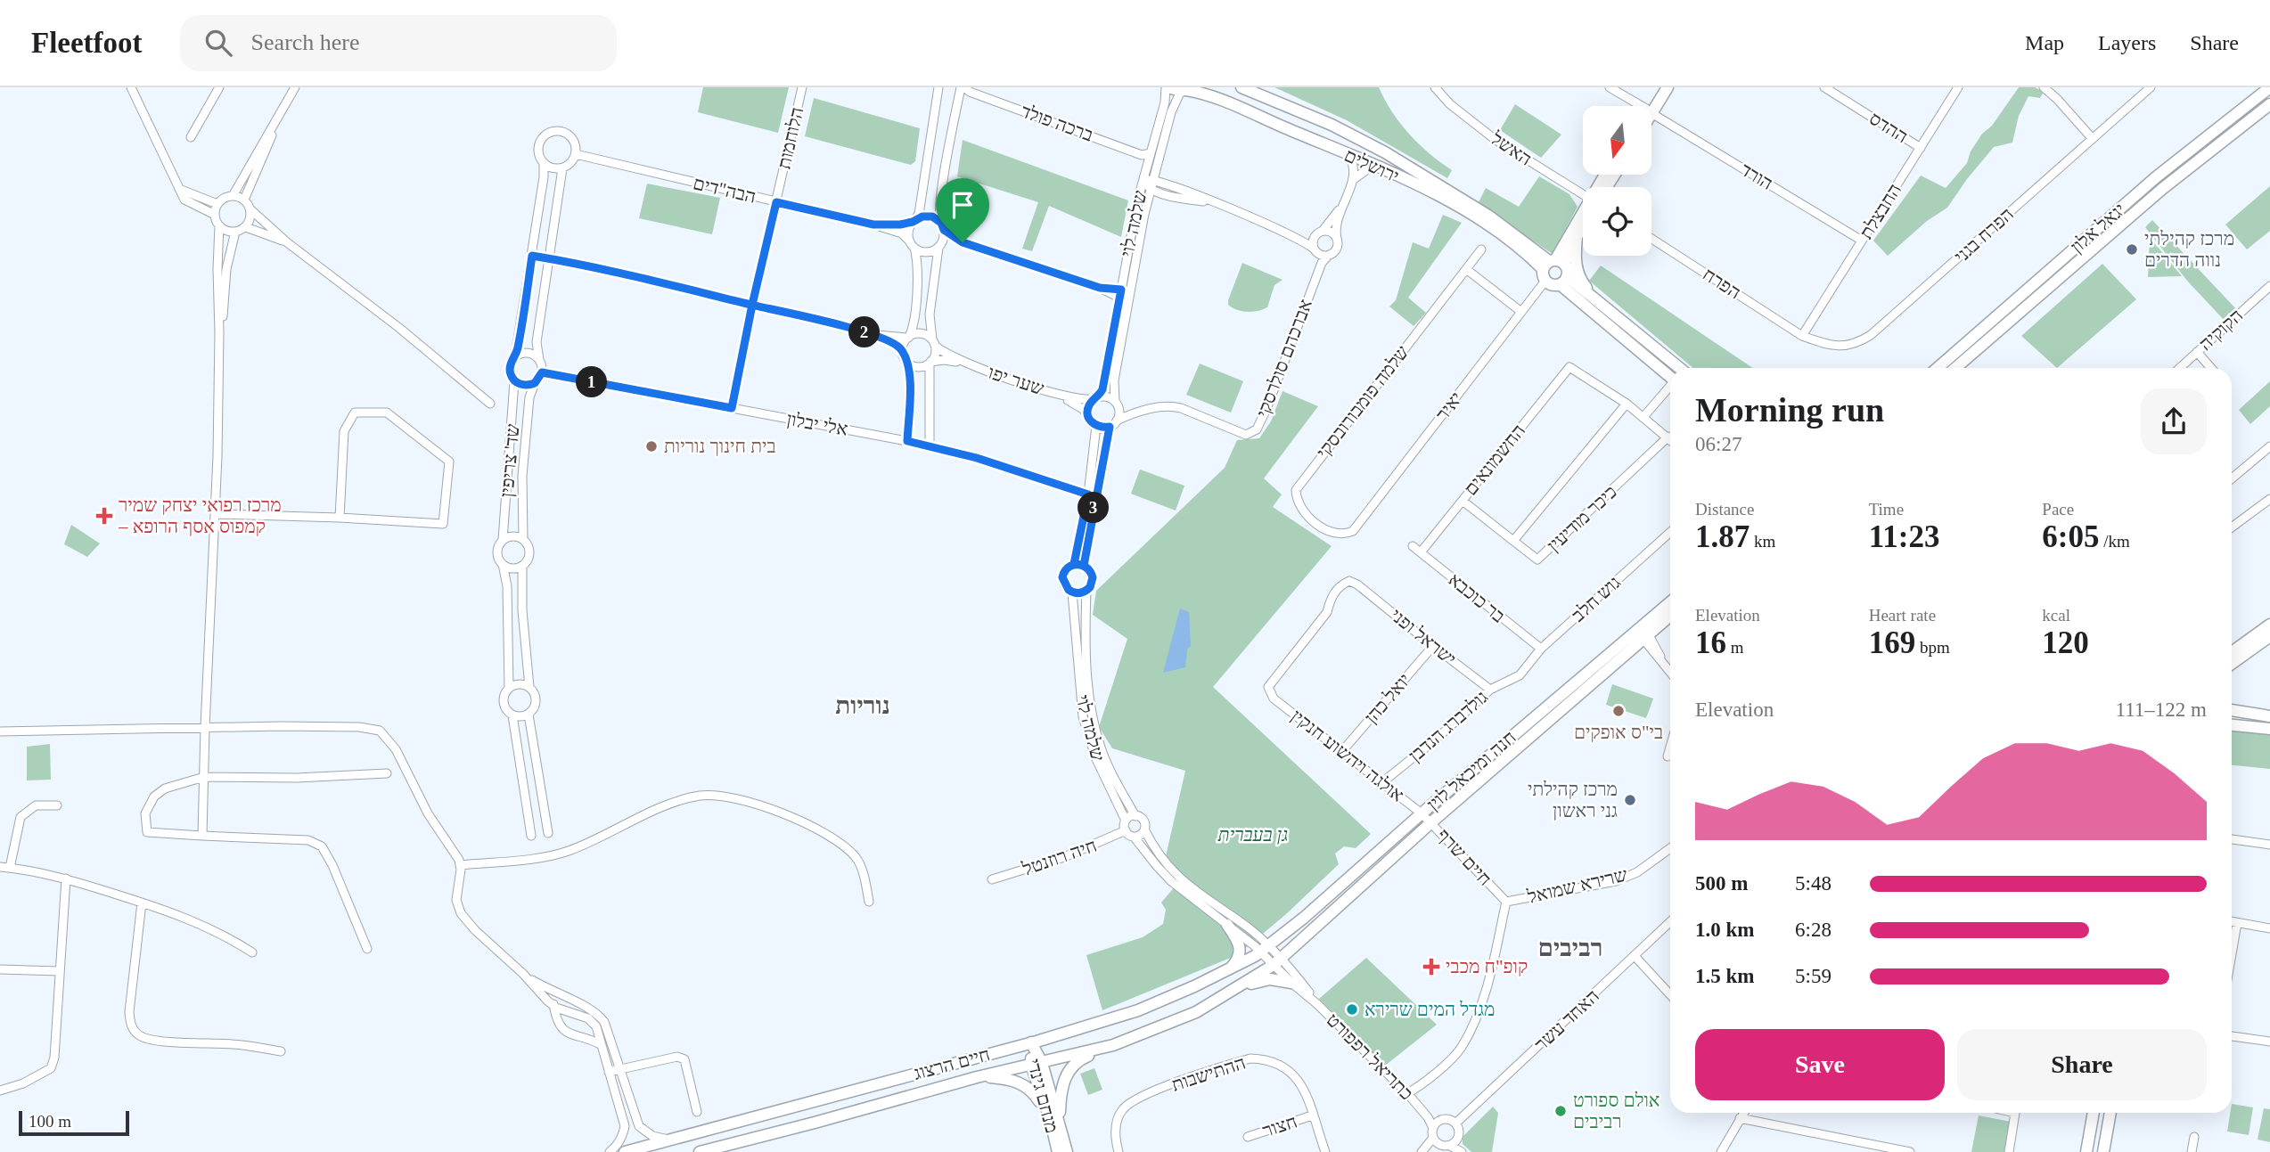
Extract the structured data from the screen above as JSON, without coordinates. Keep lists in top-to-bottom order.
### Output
{
  "streets": {
    "main road": [
      "ירושלים",
      "יגאל אלון",
      "חנה ומיכאל לוין",
      "חיים הרצוג",
      "מנחם גינדי"
    ],
    "street": [
      "ברכה פולד",
      "ההדס",
      "הלוחמות",
      "האשל",
      "הורד",
      "הבה\"דים",
      "החבצלת",
      "שלמה לוי",
      "הפרח בגני",
      "הפרח",
      "הקוקיה",
      "אברכהם סולרסקי",
      "שער יפו",
      "שלמה פומבורובסקי",
      "יאיר",
      "אלי יבלון",
      "החשמונאים",
      "שד' צריפין",
      "כיכר מודיעין",
      "בר כוכבא",
      "גוש חלב",
      "ישראל ופני",
      "יואל כהן",
      "גולדברג הנדבן",
      "אולגה ויהשוע חנקין",
      "חיה רוזנטל",
      "חיים שרף",
      "שרירא שמואל",
      "האחד עשר",
      "כתריאל רפפורט",
      "ההתישבות",
      "חצור"
    ]
  },
  "crossings": [
    ["ברכה פולד", "שלמה לוי"],
    ["ההדס", "החבצלת"],
    ["הלוחמות", "הבה\"דים"],
    ["הלוחמות", "אלי יבלון"],
    ["ירושלים", "שלמה לוי"],
    ["ירושלים", "יאיר"],
    ["הורד", "החבצלת"],
    ["החבצלת", "הפרח בגני"],
    ["החבצלת", "הפרח"],
    ["שלמה לוי", "אברכהם סולרסקי"],
    ["שלמה לוי", "שער יפו"],
    ["שלמה לוי", "חיה רוזנטל"],
    ["הפרח בגני", "הפרח"],
    ["אברכהם סולרסקי", "שער יפו"],
    ["שלמה פומבורובסקי", "יאיר"],
    ["אלי יבלון", "שד' צריפין"],
    ["החשמונאים", "כיכר מודיעין"],
    ["החשמונאים", "בר כוכבא"],
    ["בר כוכבא", "גוש חלב"],
    ["גוש חלב", "גולדברג הנדבן"],
    ["ישראל ופני", "יואל כהן"],
    ["ישראל ופני", "גולדברג הנדבן"],
    ["ישראל ופני", "אולגה ויהשוע חנקין"],
    ["יואל כהן", "אולגה ויהשוע חנקין"],
    ["גולדברג הנדבן", "אולגה ויהשוע חנקין"],
    ["אולגה ויהשוע חנקין", "חנה ומיכאל לוין"],
    ["אולגה ויהשוע חנקין", "חיים שרף"],
    ["חנה ומיכאל לוין", "חיים שרף"],
    ["חנה ומיכאל לוין", "כתריאל רפפורט"],
    ["חנה ומיכאל לוין", "חיים הרצוג"],
    ["חיים שרף", "שרירא שמואל"],
    ["שרירא שמואל", "כתריאל רפפורט"],
    ["האחד עשר", "כתריאל רפפורט"],
    ["כתריאל רפפורט", "חיים הרצוג"],
    ["חיים הרצוג", "מנחם גינדי"],
    ["ההתישבות", "חצור"]
  ],
  "districts": ["נוריות", "רביבים"],
  "parks": ["גן בעברית"],
  "places": {
    "other": [
      "מרכז קהילתי נווה הדרים",
      "בית חינוך נוריות",
      "בי\"ס אופקים",
      "מרכז קהילתי גני ראשון",
      "מגדל המים שרירא",
      "אולם ספורט רביבים"
    ],
    "health": ["מרכז רפואי יצחק שמיר – קמפוס אסף הרופא", "קופ\"ח מכבי"]
  },
  "scale_bar": "100 m",
  "north": "bottom",
  "page": {
    "header": "Fleetfoot",
    "search": "Search here",
    "nav": ["Map", "Layers", "Share"],
    "pins": ["2", "1", "3"],
    "heading": ["Morning run", "06:27"],
    "stats": [
      ["Distance", "1.87 km"],
      ["Time", "11:23"],
      ["Pace", "6:05 /km"],
      ["Elevation", "16 m"],
      ["Heart rate", "169 bpm"],
      ["kcal", "120"]
    ],
    "chart": ["Elevation", "111–122 m"],
    "list": [
      {
        "name": "500 m",
        "note": "5:48"
      },
      {
        "name": "1.0 km",
        "note": "6:28"
      },
      {
        "name": "1.5 km",
        "note": "5:59"
      }
    ],
    "buttons": ["Save", "Share"],
    "scale": "100 m"
  }
}
